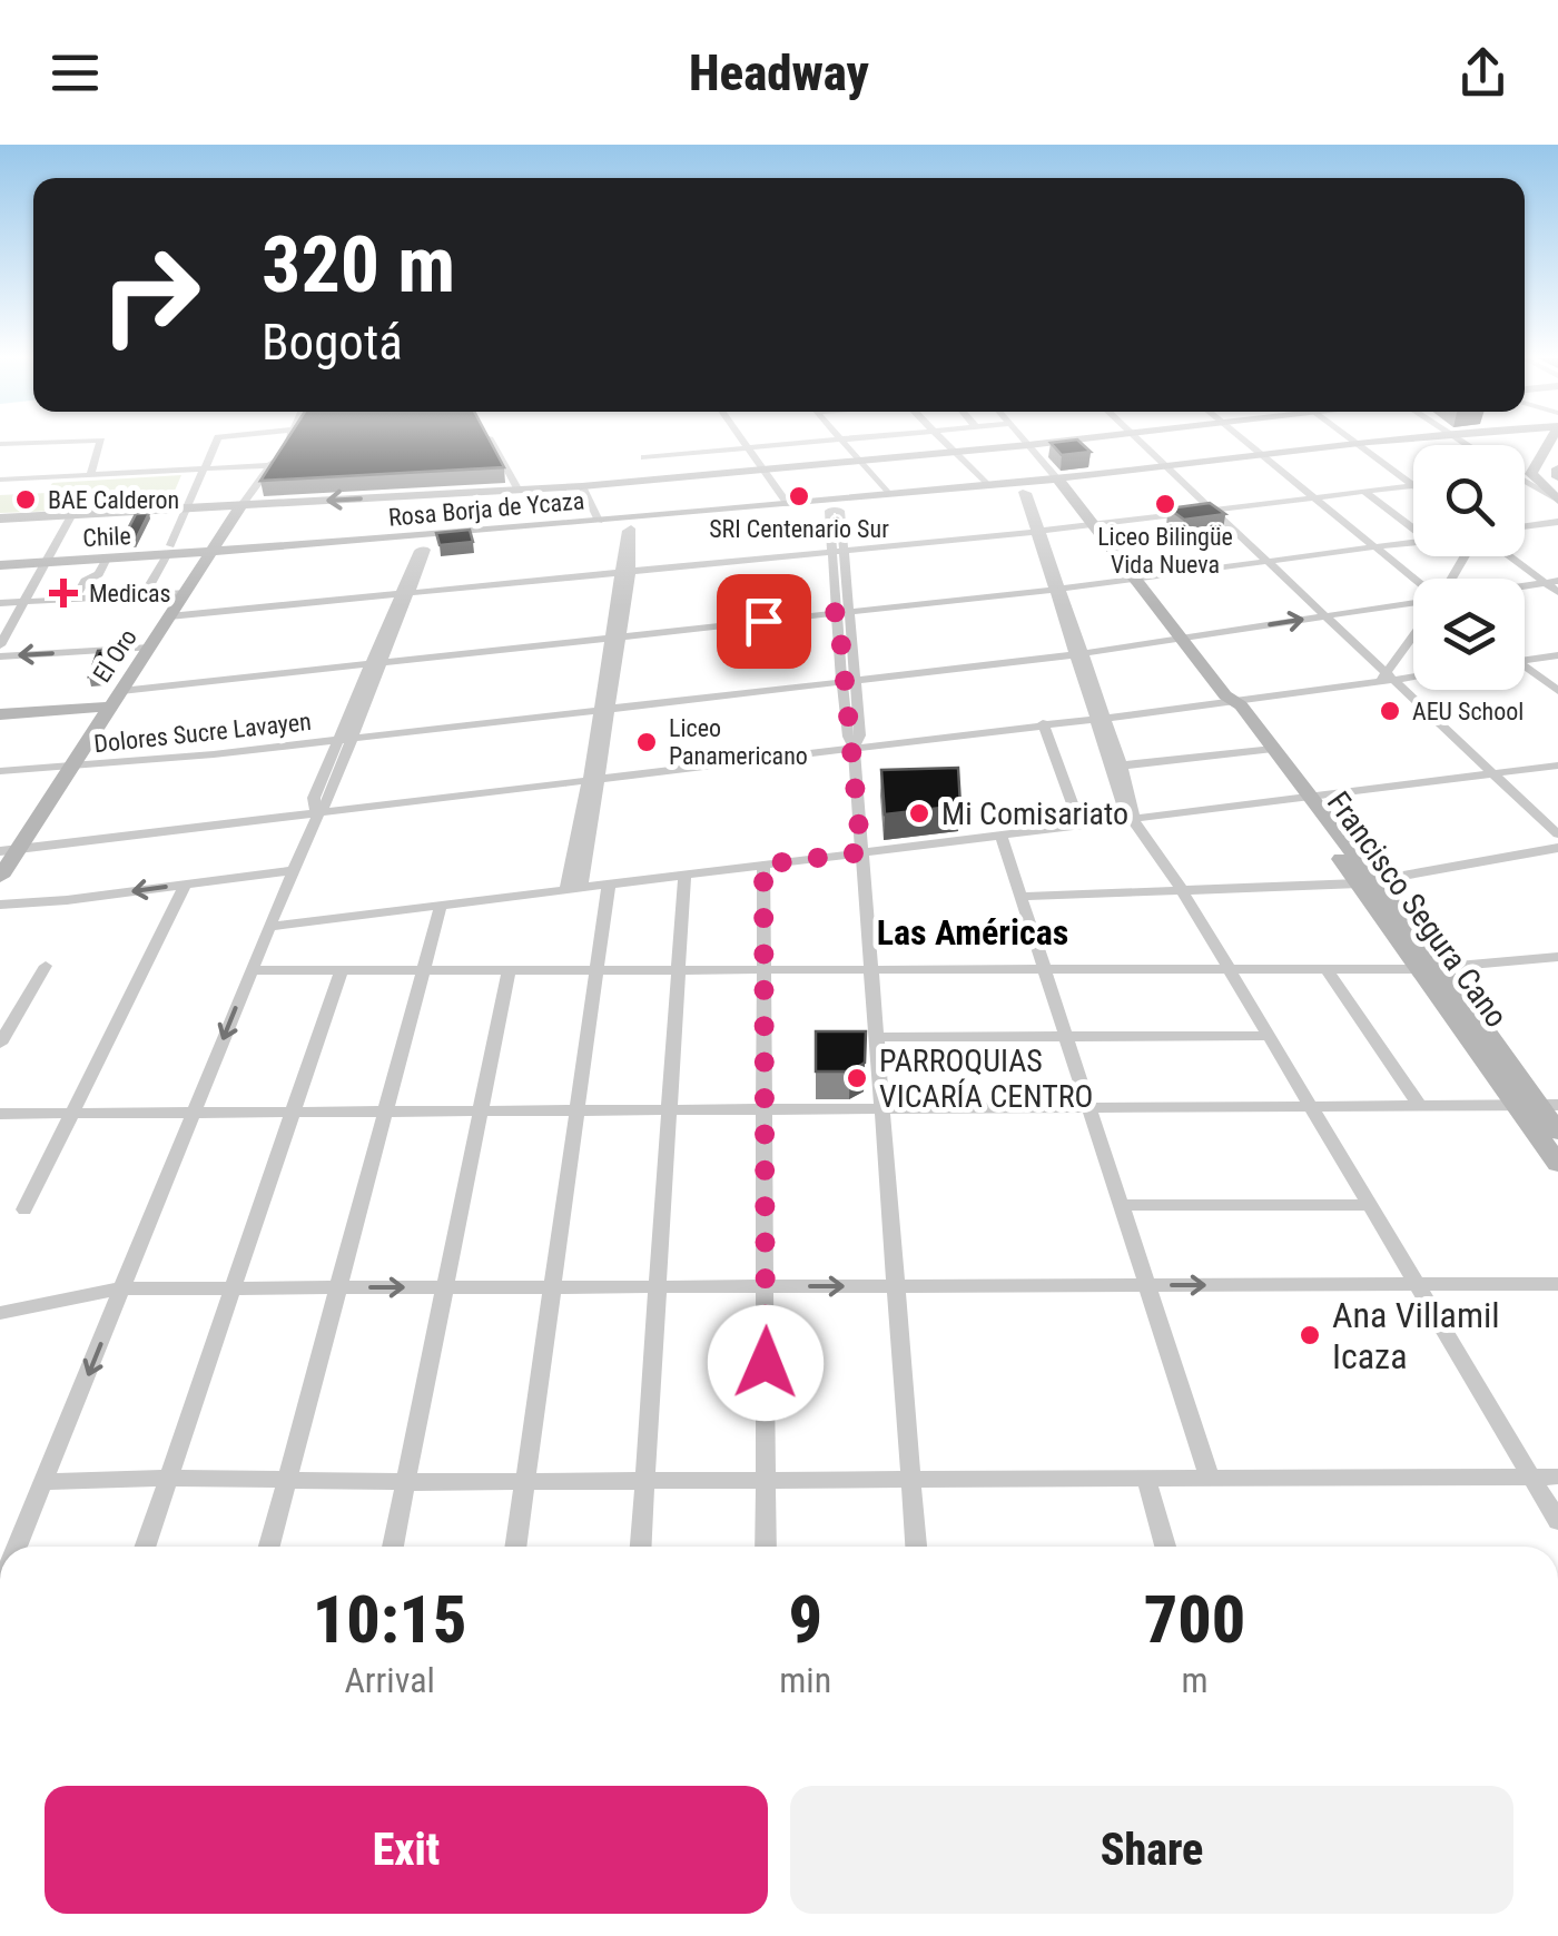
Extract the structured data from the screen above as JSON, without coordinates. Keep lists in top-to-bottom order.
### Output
{
  "streets": {
    "main road": [
      "Rosa Borja de Ycaza",
      "Chile",
      "El Oro",
      "Francisco Segura Cano"
    ],
    "street": ["Dolores Sucre Lavayen"]
  },
  "crossings": [
    ["Rosa Borja de Ycaza", "Chile"],
    ["Rosa Borja de Ycaza", "El Oro"],
    ["Rosa Borja de Ycaza", "Francisco Segura Cano"],
    ["Chile", "El Oro"],
    ["El Oro", "Dolores Sucre Lavayen"],
    ["Dolores Sucre Lavayen", "Francisco Segura Cano"]
  ],
  "districts": ["Las Américas"],
  "places": {
    "other": [
      "SRI Centenario Sur",
      "BAE Calderon",
      "Liceo Bilingüe Vida Nueva",
      "AEU School",
      "Liceo Panamericano",
      "Mi Comisariato",
      "PARROQUIAS VICARÍA CENTRO",
      "Ana Villamil Icaza"
    ],
    "health": ["Medicas"]
  },
  "page": {
    "header": "Headway",
    "turn": ["320 m", "Bogotá"],
    "eta": [
      "10:15",
      "Arrival",
      "9",
      "min",
      "700",
      "m"
    ],
    "buttons": ["Exit", "Share"]
  }
}
